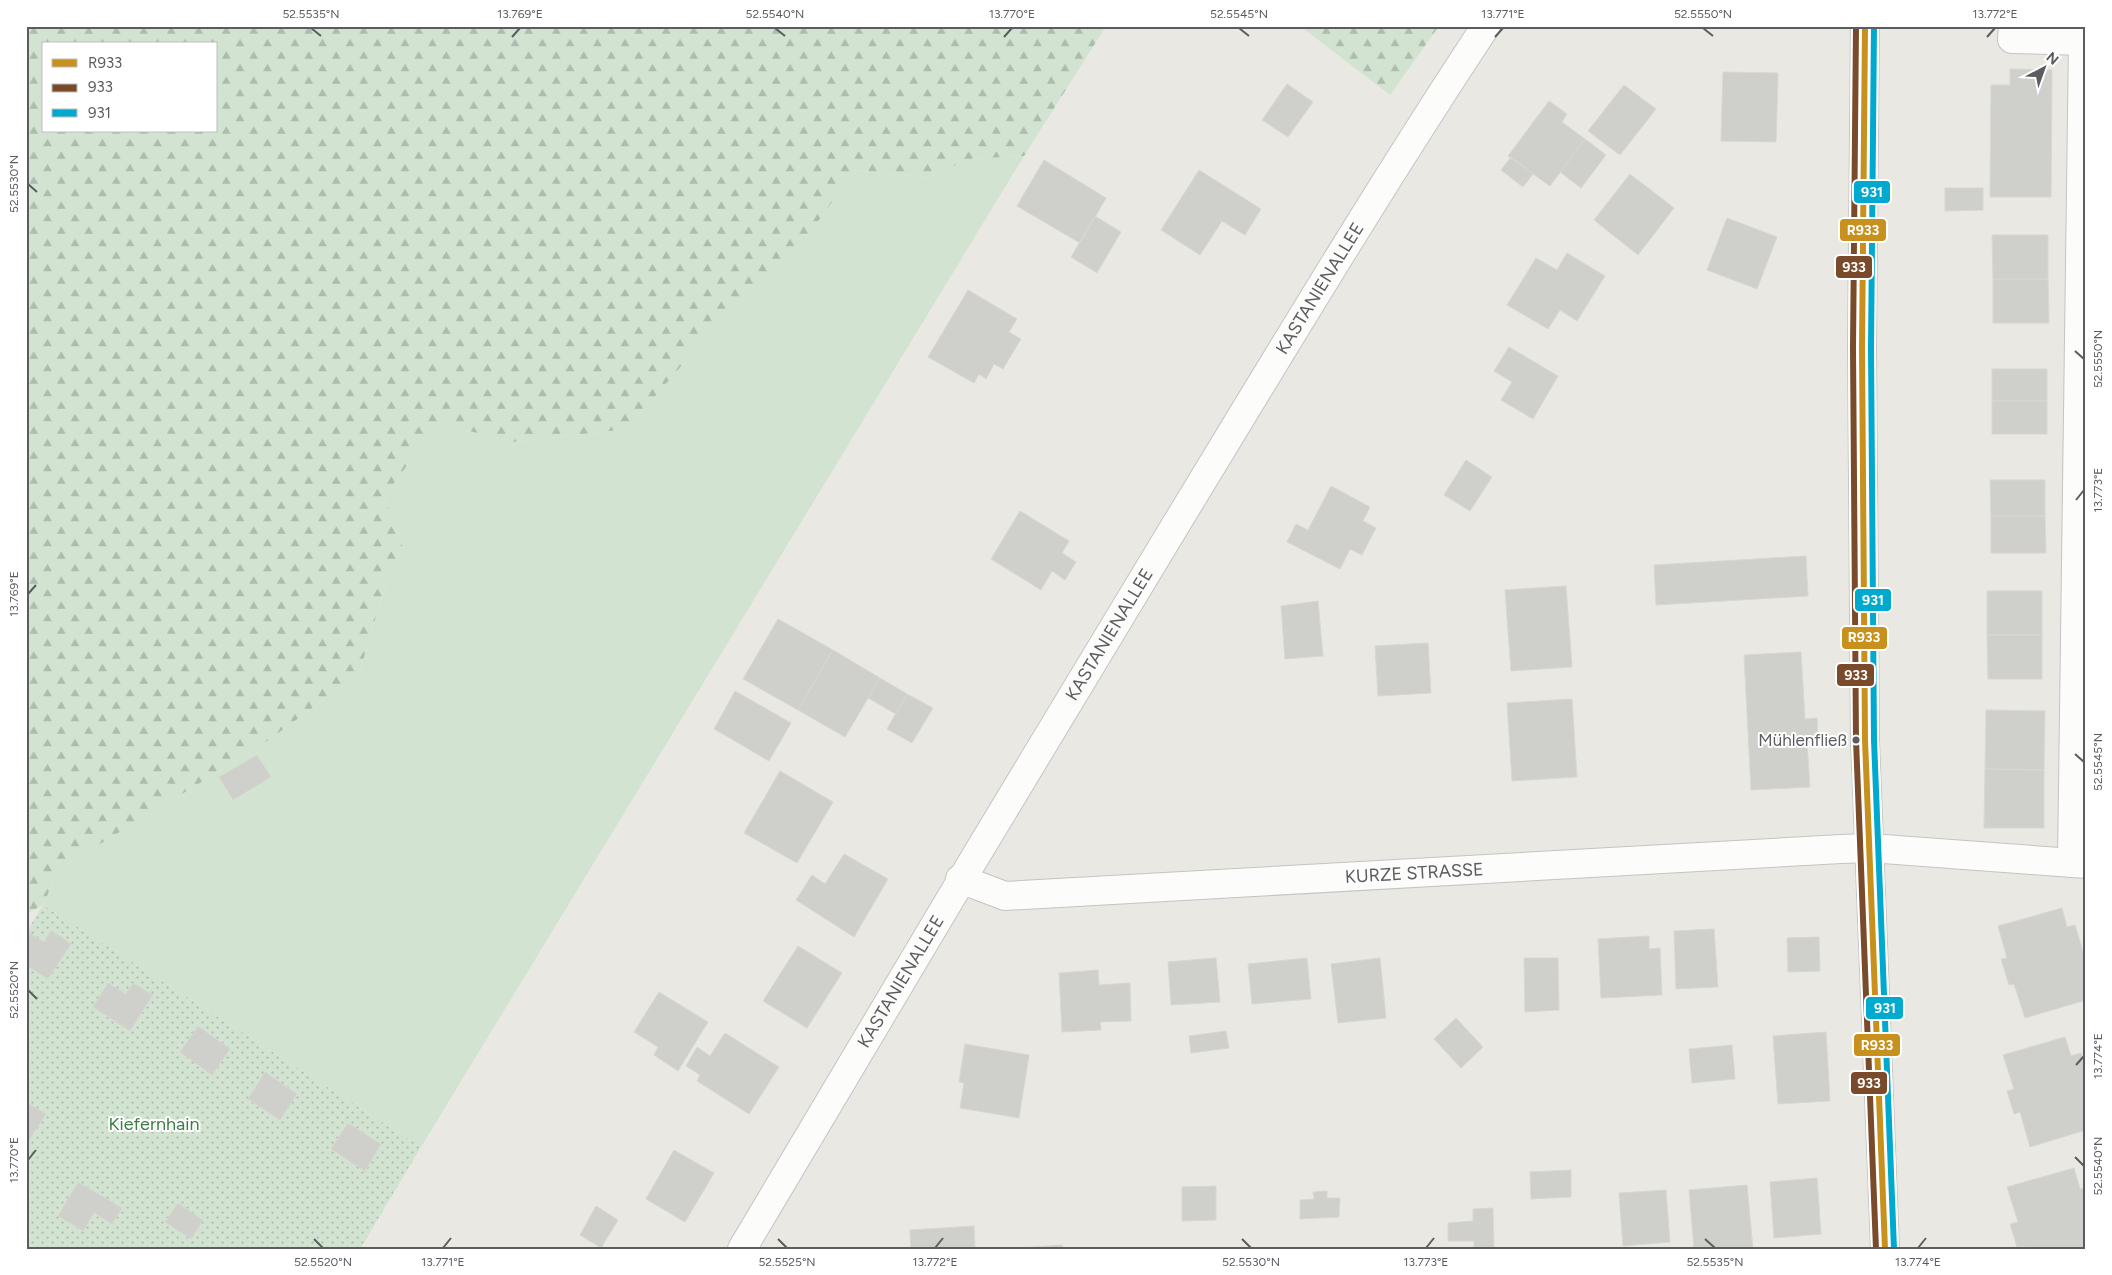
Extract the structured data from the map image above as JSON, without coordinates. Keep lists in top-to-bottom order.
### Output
{
  "streets": {
    "street": ["KASTANIENALLEE", "KURZE STRASSE"]
  },
  "crossings": [
    ["KASTANIENALLEE", "KURZE STRASSE"]
  ],
  "parks": ["Kiefernhain"],
  "places": ["Mühlenfließ"],
  "lines": ["transit line R933", "transit line 933", "transit line 931"],
  "legend": ["R933", "933", "931"],
  "north": "top right",
  "coordinates": [
    "52.5535°N",
    "13.769°E",
    "52.5540°N",
    "13.770°E",
    "52.5545°N",
    "13.771°E",
    "52.5550°N",
    "13.772°E",
    "52.5530°N",
    "13.773°E",
    "52.5520°N",
    "13.774°E",
    "52.5525°N"
  ]
}
